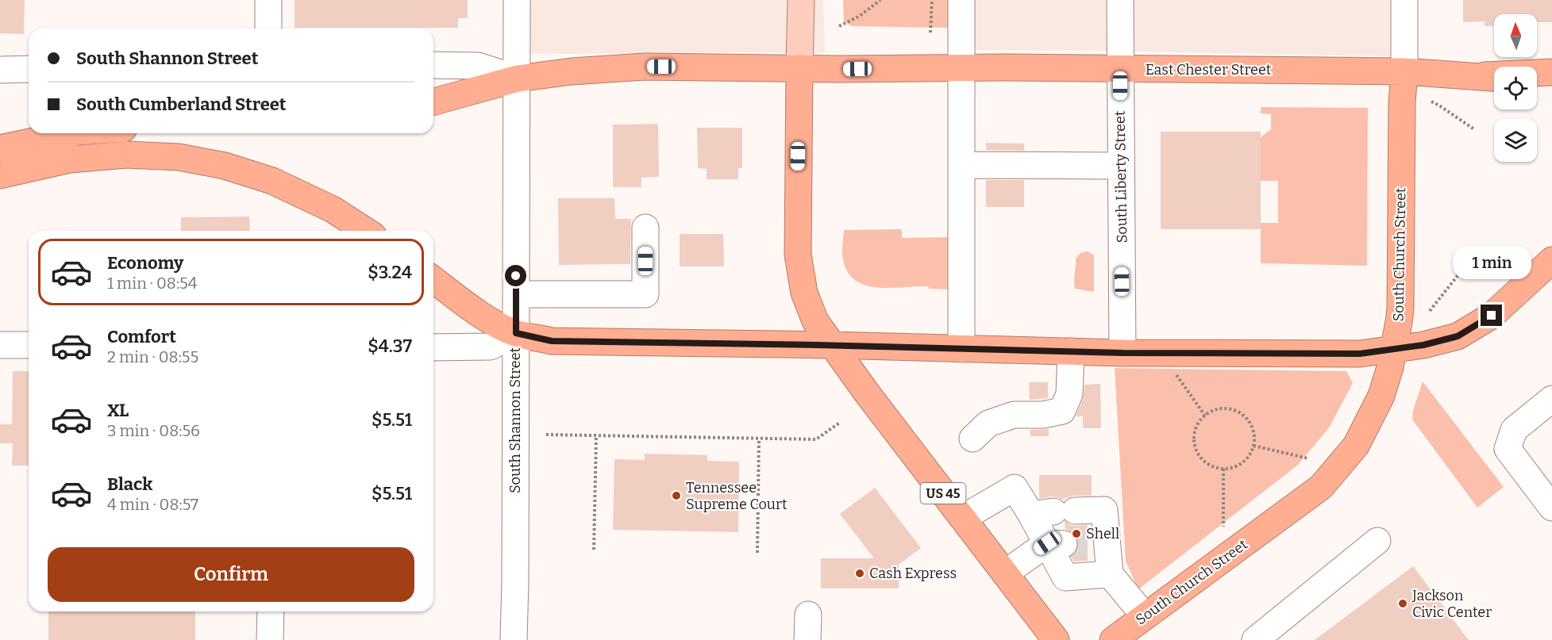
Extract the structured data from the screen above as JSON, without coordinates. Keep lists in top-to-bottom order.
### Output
{
  "streets": {
    "highway": ["East Chester Street", "South Church Street", "US 45"],
    "street": ["South Liberty Street", "South Shannon Street"]
  },
  "crossings": [
    ["East Chester Street", "South Liberty Street"],
    ["East Chester Street", "South Church Street"],
    ["East Chester Street", "South Shannon Street"],
    ["East Chester Street", "US 45"]
  ],
  "places": [
    "Tennessee Supreme Court",
    "Shell",
    "Cash Express",
    "Jackson Civic Center"
  ],
  "north": "top",
  "page": {
    "banner": ["South Shannon Street", "South Cumberland Street"],
    "list": [
      {
        "name": "Economy",
        "note": "1 min · 08:54",
        "value": "$3.24"
      },
      {
        "name": "Comfort",
        "note": "2 min · 08:55",
        "value": "$4.37"
      },
      {
        "name": "XL",
        "note": "3 min · 08:56",
        "value": "$5.51"
      },
      {
        "name": "Black",
        "note": "4 min · 08:57",
        "value": "$5.51"
      }
    ],
    "bubble": "1 min",
    "buttons": "Confirm"
  }
}
